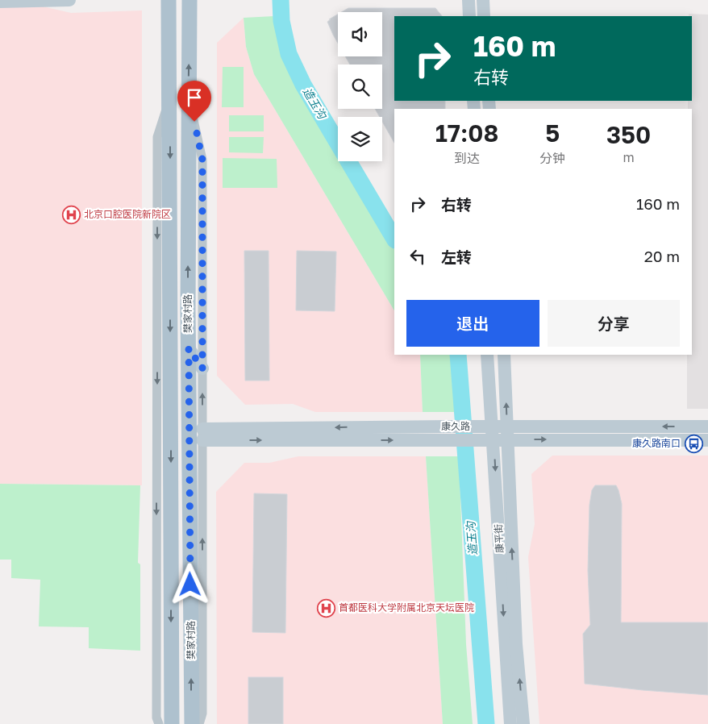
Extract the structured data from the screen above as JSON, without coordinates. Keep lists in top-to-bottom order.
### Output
{
  "streets": {
    "main road": ["樊家村路"],
    "street": ["康久路", "康平街"]
  },
  "crossings": [
    ["康久路", "康平街"]
  ],
  "water": ["造玉沟"],
  "places": {
    "hospital": ["北京口腔医院新院区", "首都医科大学附属北京天坛医院"],
    "bus stop": ["康久路南口"]
  },
  "page": {
    "turn": ["160 m", "右转"],
    "eta": [
      "17:08",
      "到达",
      "5",
      "分钟",
      "350",
      "m"
    ],
    "list": [
      {
        "name": "右转",
        "value": "160 m"
      },
      {
        "name": "左转",
        "value": "20 m"
      }
    ],
    "buttons": ["退出", "分享"]
  }
}
